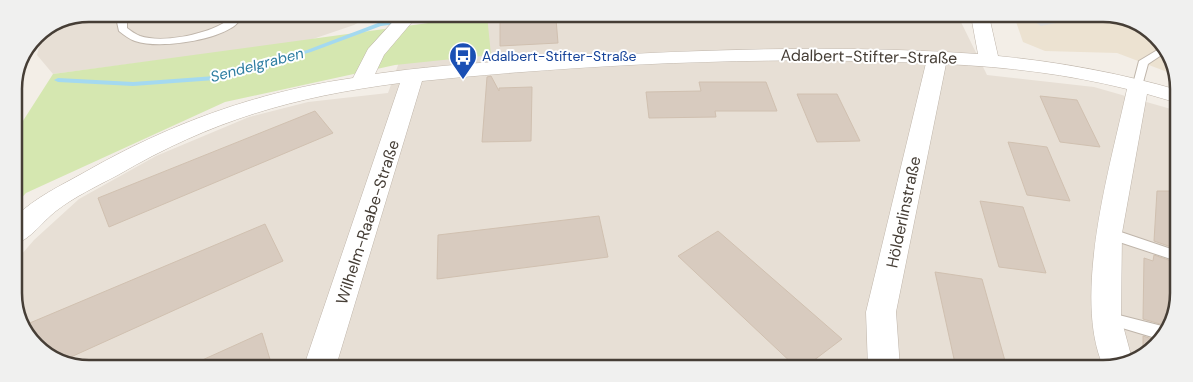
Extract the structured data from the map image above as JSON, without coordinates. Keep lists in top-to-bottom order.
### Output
{
  "streets": {
    "street": ["Adalbert-Stifter-Straße", "Hölderlinstraße", "Wilhelm-Raabe-Straße"]
  },
  "crossings": [
    ["Adalbert-Stifter-Straße", "Hölderlinstraße"],
    ["Adalbert-Stifter-Straße", "Wilhelm-Raabe-Straße"]
  ],
  "water": ["Sendelgraben"],
  "places": {
    "bus stop": ["Adalbert-Stifter-Straße"]
  }
}
